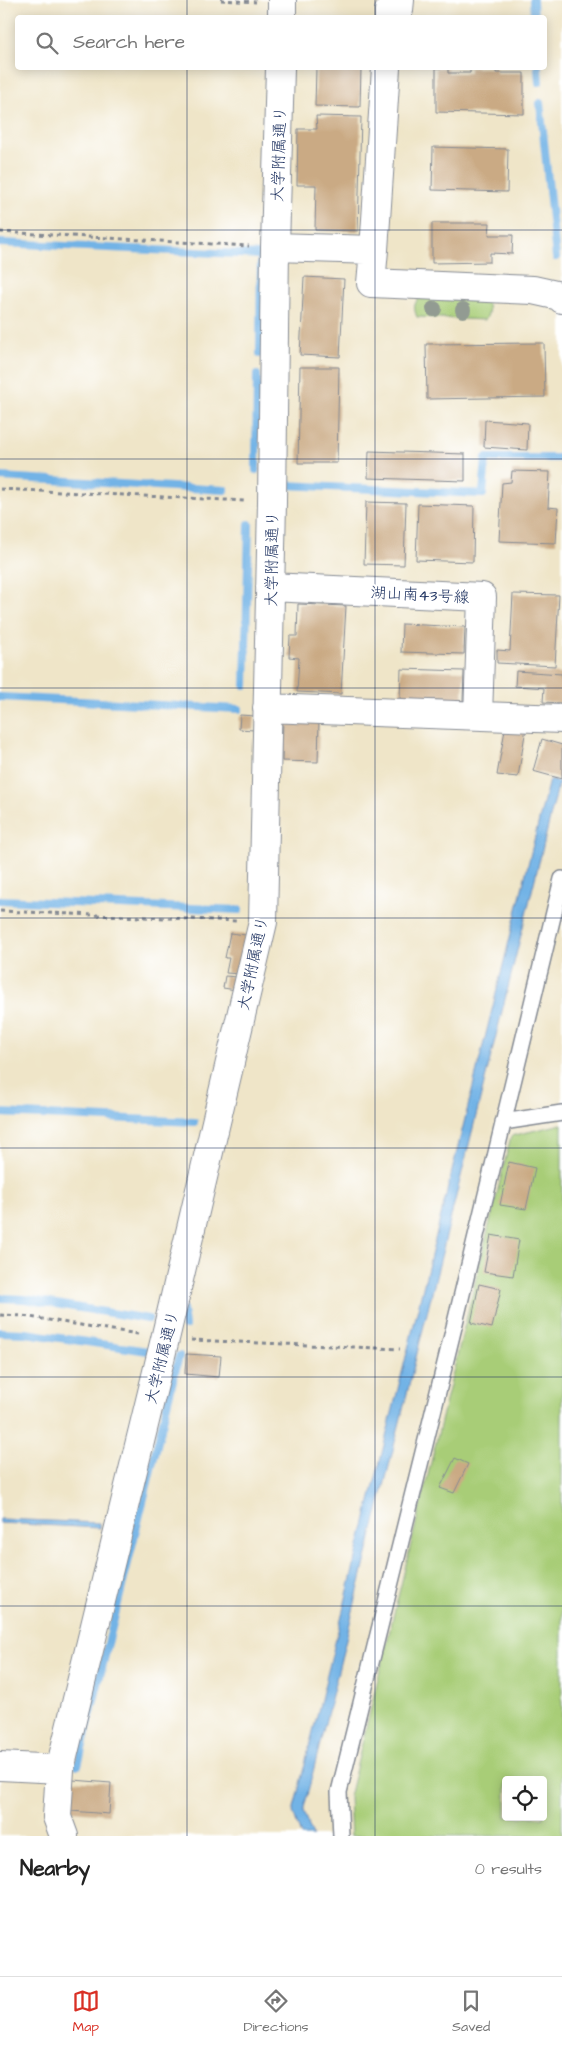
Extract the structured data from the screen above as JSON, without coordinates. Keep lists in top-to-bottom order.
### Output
{
  "streets": {
    "street": ["大学附属通り", "湖山南43号線"]
  },
  "crossings": [
    ["大学附属通り", "湖山南43号線"]
  ],
  "page": {
    "search": "Search here",
    "heading": ["Nearby", "0 results"],
    "nav": ["Map", "Directions", "Saved"]
  }
}
